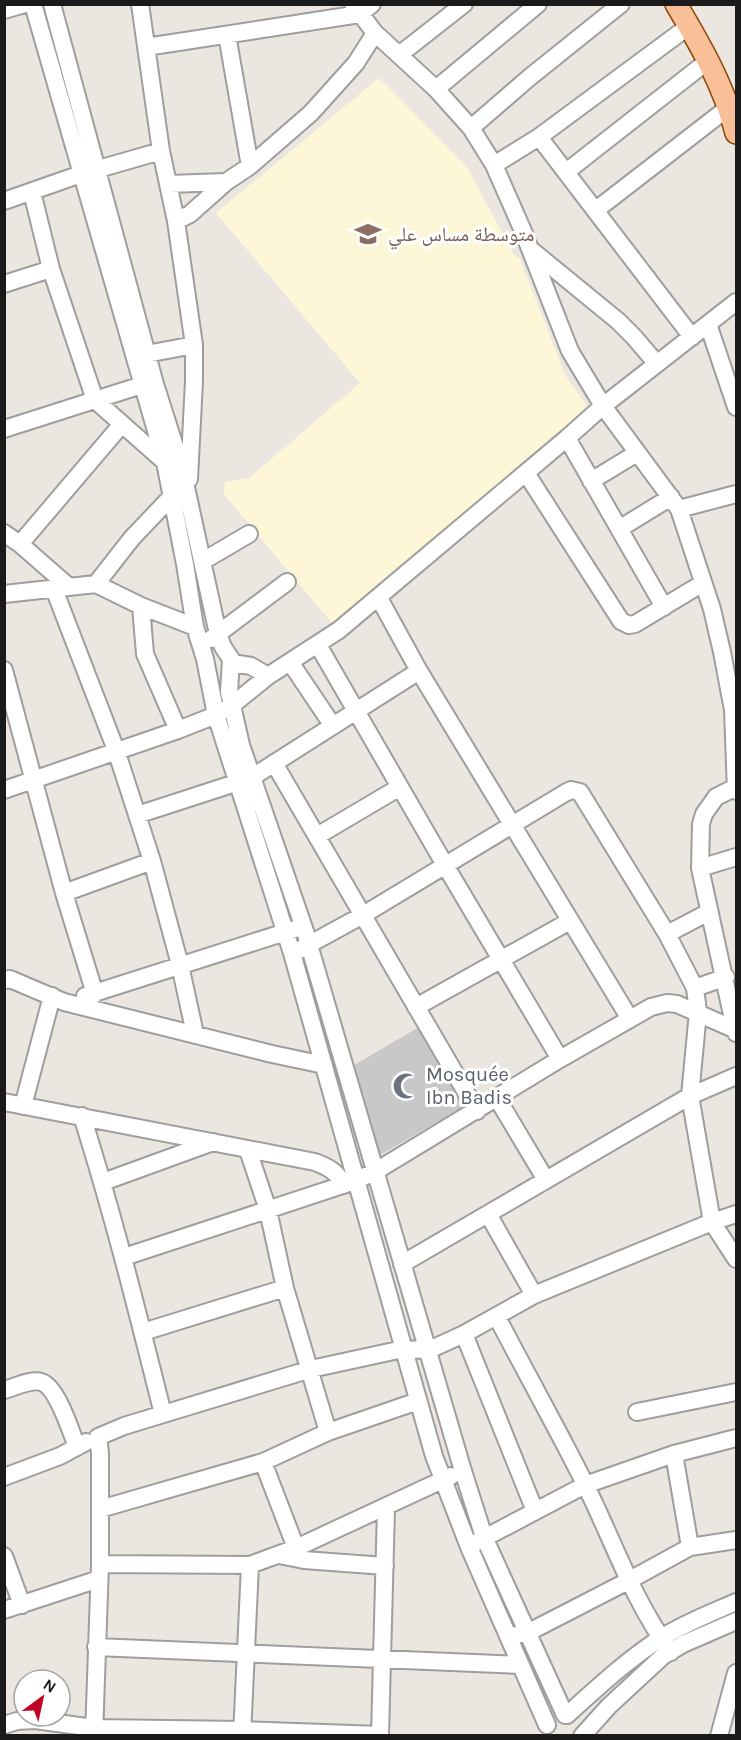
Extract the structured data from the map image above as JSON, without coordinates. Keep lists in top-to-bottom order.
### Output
{
  "places": {
    "school or university": ["متوسطة مساس علي"],
    "mosque": ["Mosquée Ibn Badis"]
  },
  "north": "top right"
}
